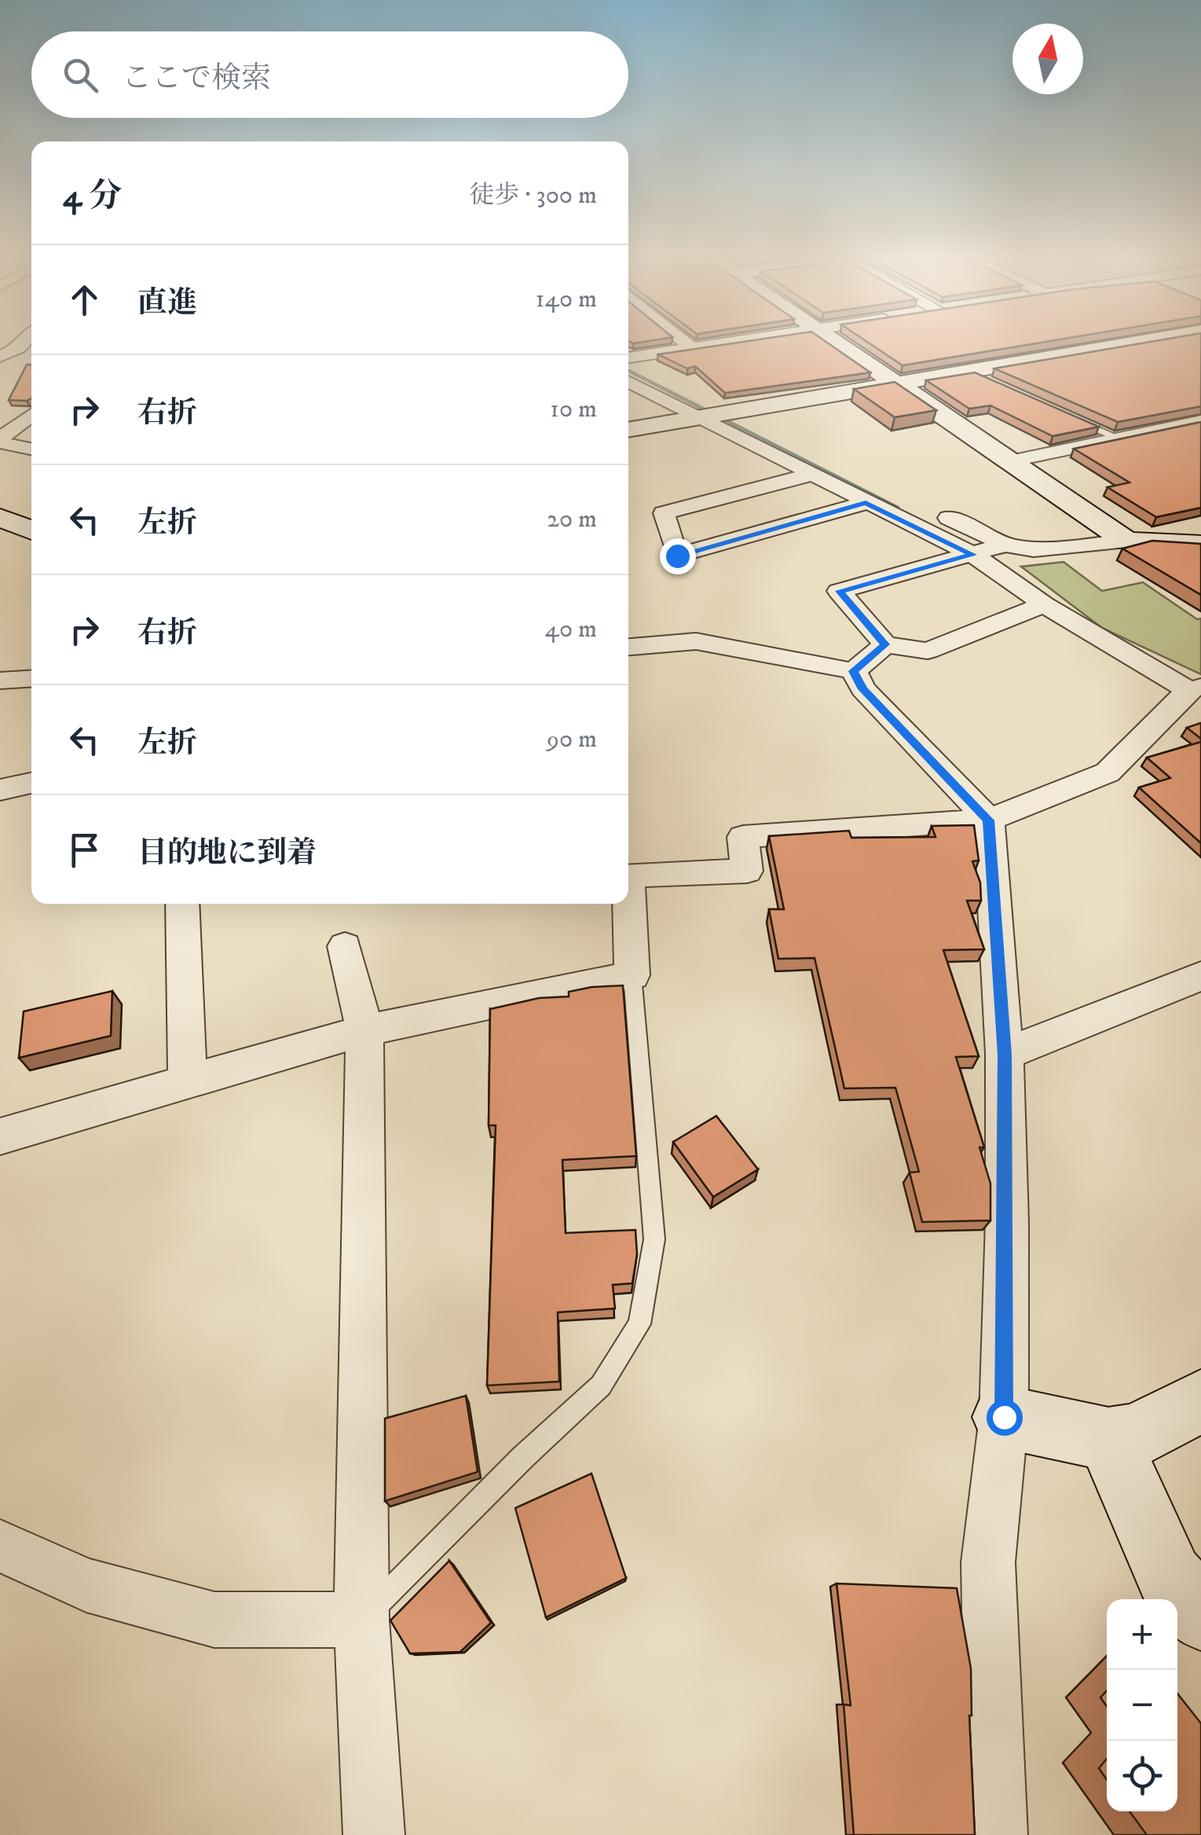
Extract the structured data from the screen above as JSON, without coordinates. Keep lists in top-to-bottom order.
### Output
{
  "north": "top",
  "page": {
    "search": "ここで検索",
    "heading": ["4 分", "徒歩 · 300 m"],
    "list": [
      ["直進", "140 m"],
      ["右折", "10 m"],
      ["左折", "20 m"],
      ["右折", "40 m"],
      ["左折", "90 m"],
      "目的地に到着"
    ],
    "map_buttons": ["+", "−"]
  }
}
